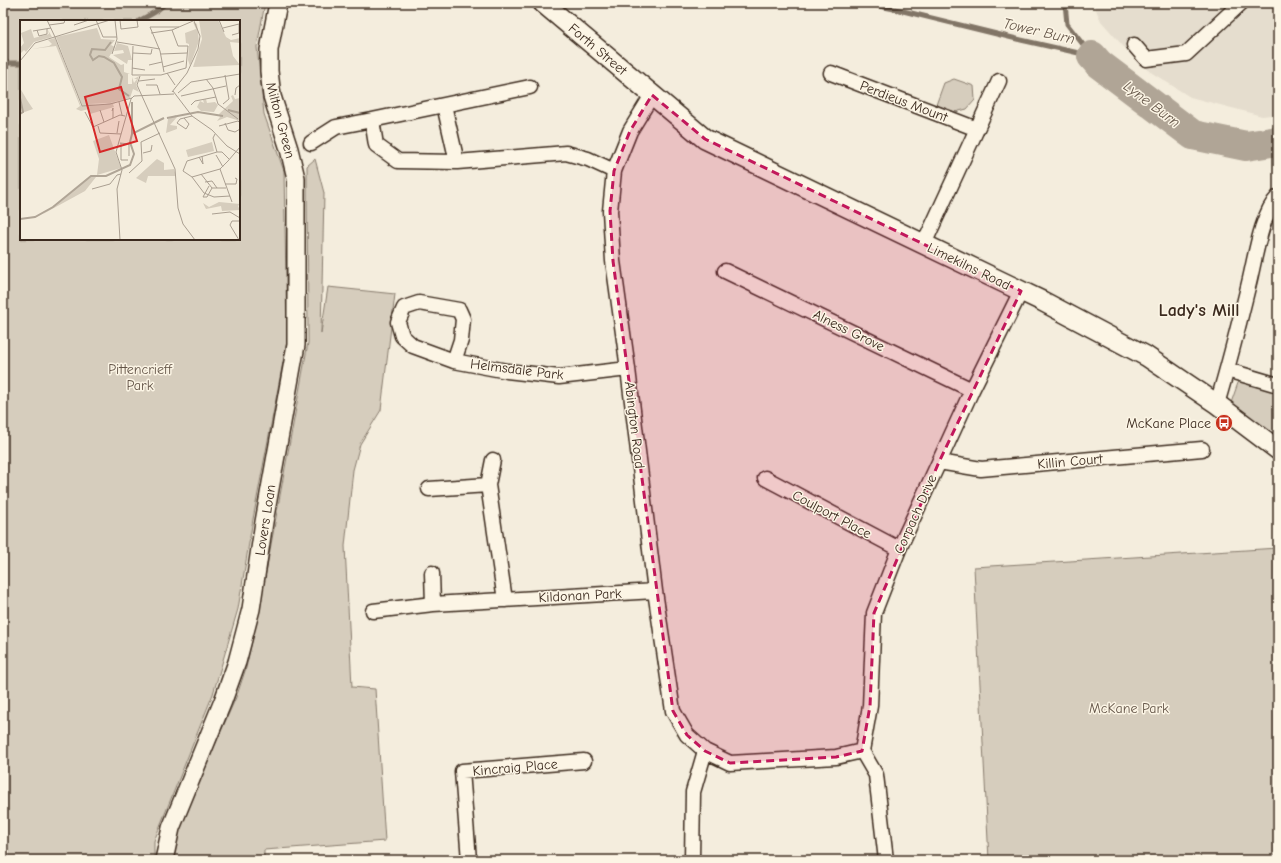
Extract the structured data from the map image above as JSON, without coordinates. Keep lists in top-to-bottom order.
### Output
{
  "streets": {
    "main road": ["Forth Street", "Limekilns Road"],
    "street": [
      "Perdieus Mount",
      "Milton Green",
      "Alness Grove",
      "Helmsdale Park",
      "Abington Road",
      "Killin Court",
      "Coulport Place",
      "Corpach Drive",
      "Lovers Loan",
      "Kildonan Park",
      "Kincraig Place"
    ]
  },
  "crossings": [
    ["Forth Street", "Limekilns Road"],
    ["Forth Street", "Abington Road"],
    ["Milton Green", "Lovers Loan"],
    ["Limekilns Road", "Abington Road"],
    ["Limekilns Road", "Corpach Drive"],
    ["Alness Grove", "Corpach Drive"],
    ["Helmsdale Park", "Abington Road"],
    ["Abington Road", "Kildonan Park"],
    ["Killin Court", "Corpach Drive"],
    ["Coulport Place", "Corpach Drive"]
  ],
  "districts": ["Lady's Mill"],
  "water": ["Tower Burn", "Lyne Burn"],
  "parks": ["Pittencrieff Park", "McKane Park"],
  "places": {
    "bus stop": ["McKane Place"]
  }
}
